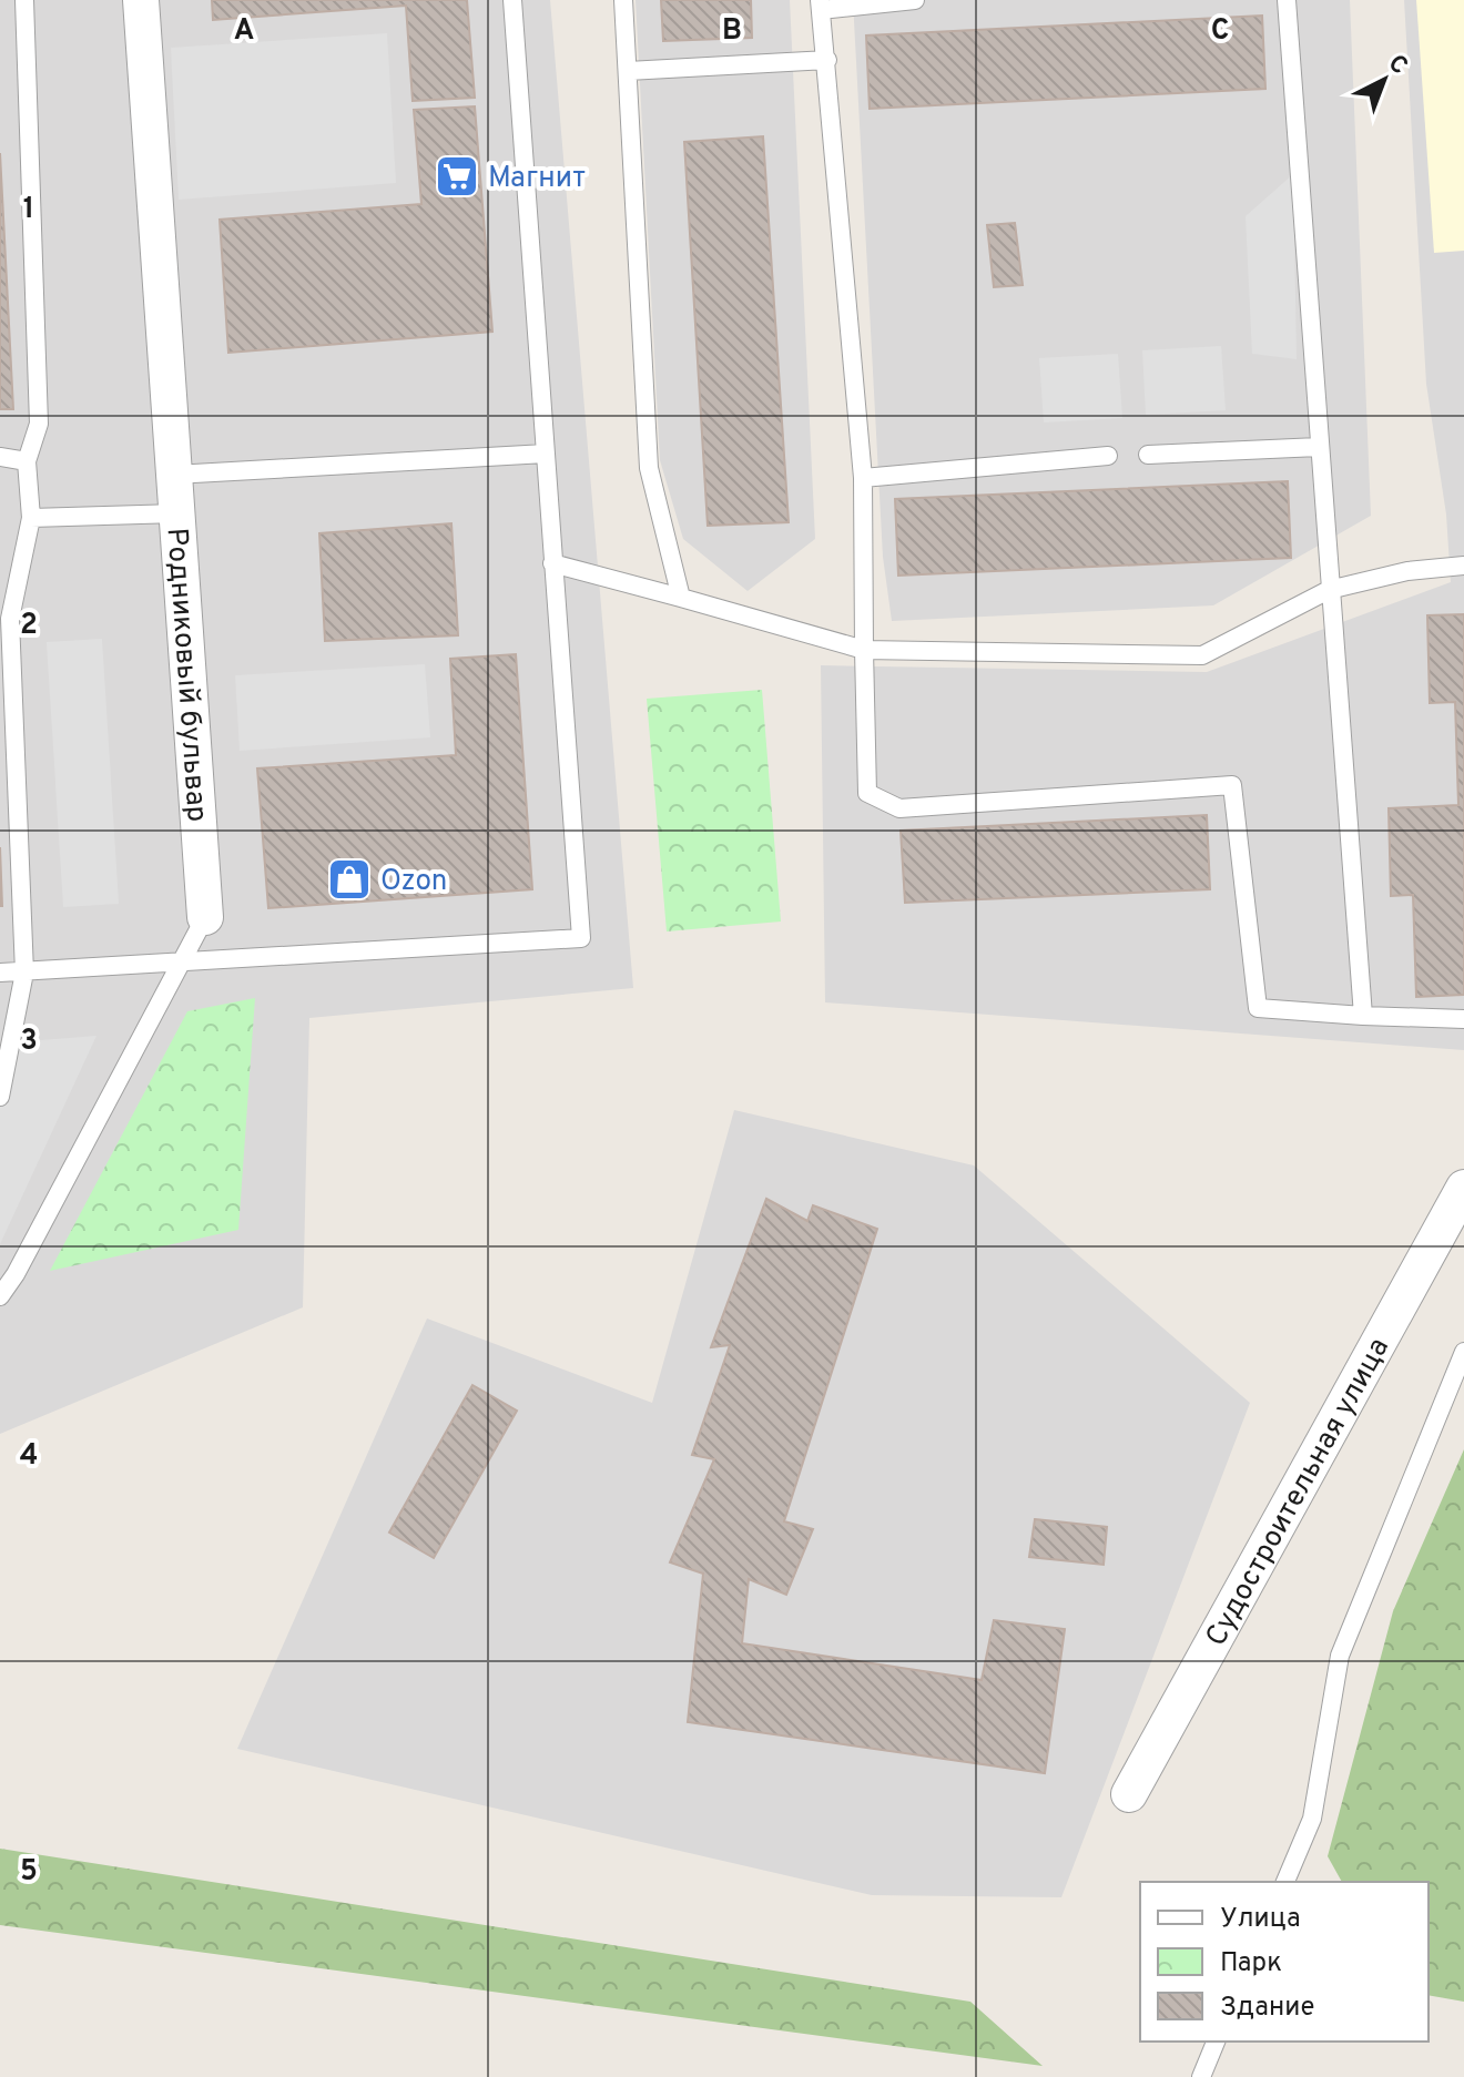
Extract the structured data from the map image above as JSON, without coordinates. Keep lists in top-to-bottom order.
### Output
{
  "streets": {
    "street": ["Родниковый бульвар", "Судостроительная улица"]
  },
  "places": {
    "supermarket": ["Магнит"],
    "shop": ["Ozon"]
  },
  "legend": ["Улица", "Парк", "Здание"],
  "north": "top right",
  "grid": {
    "columns": ["A", "B", "C"],
    "rows": [
      "1",
      "2",
      "3",
      "4",
      "5"
    ]
  }
}
